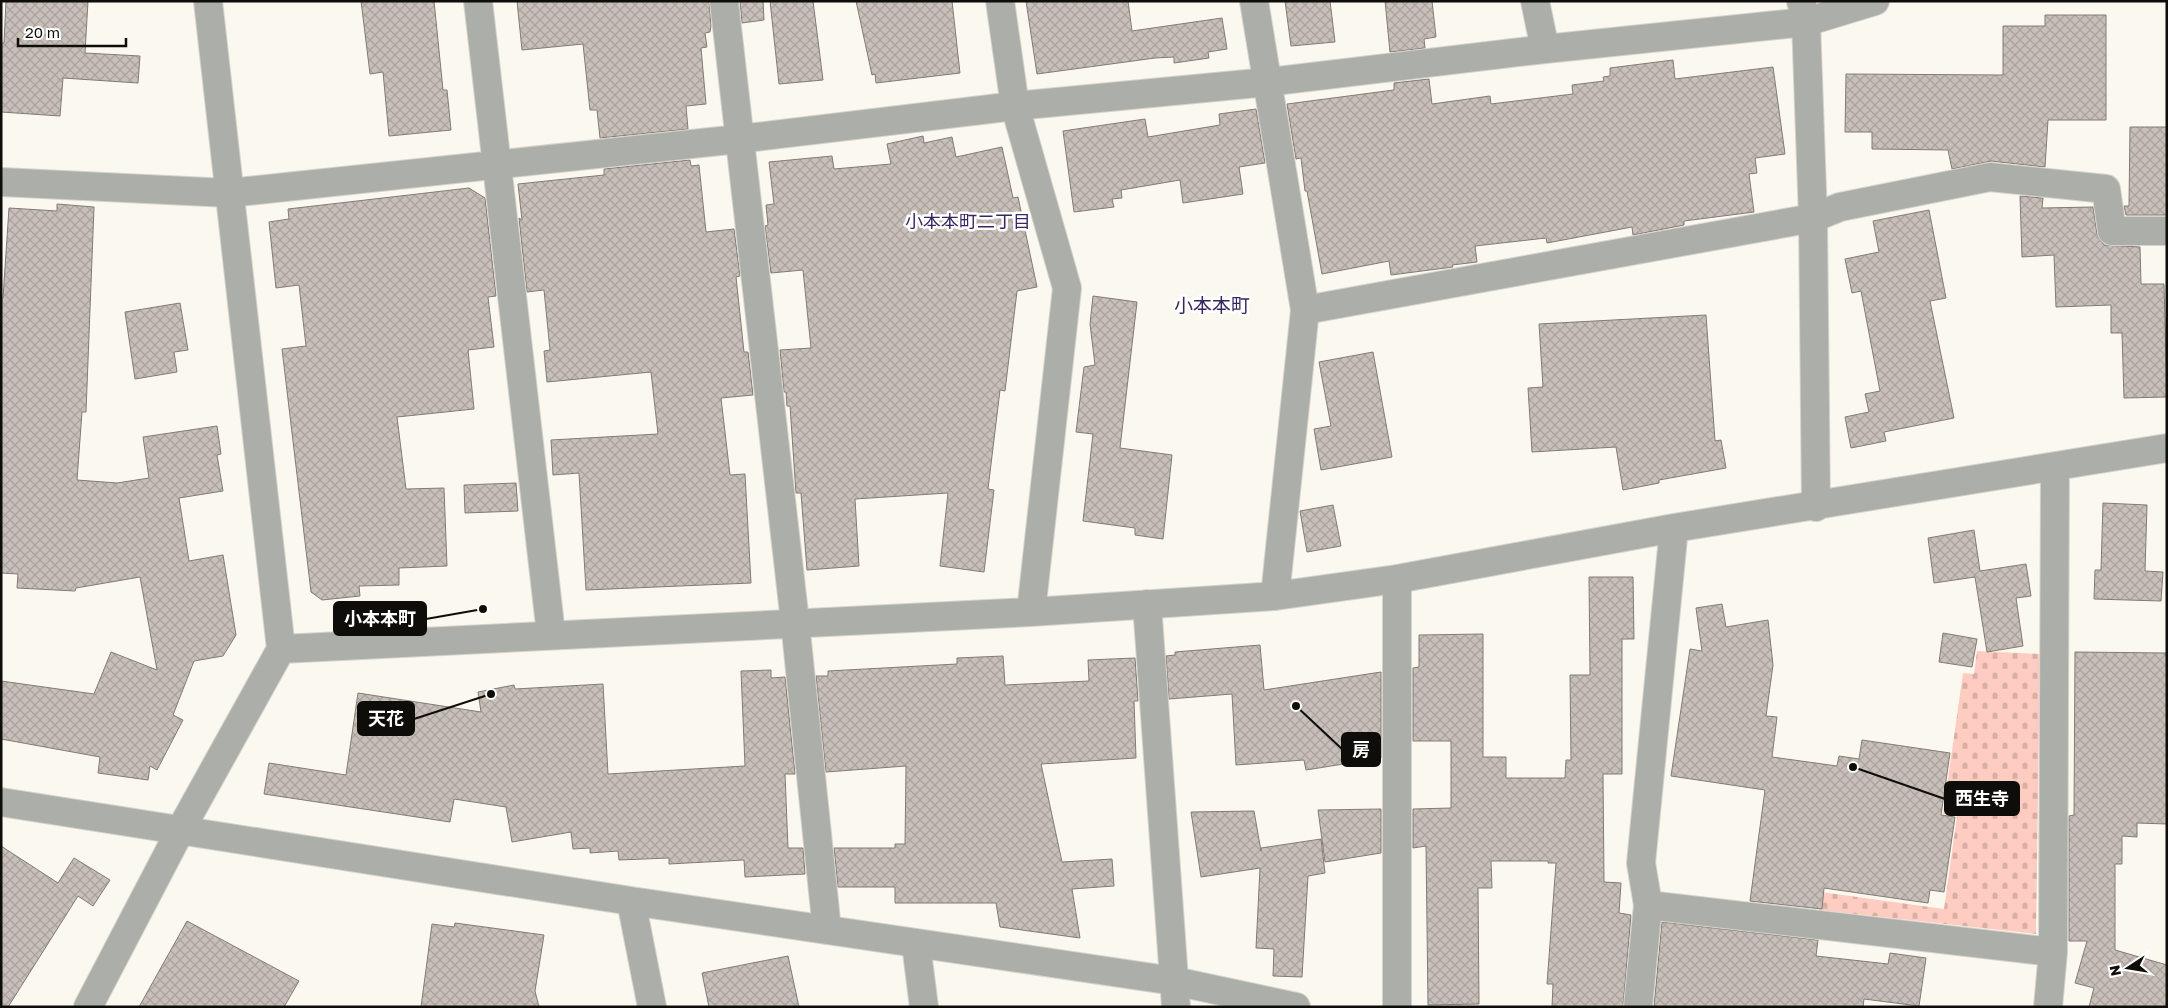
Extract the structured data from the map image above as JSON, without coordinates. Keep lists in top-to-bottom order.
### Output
{
  "districts": ["小本本町二丁目", "小本本町"],
  "places": [
    "小本本町",
    "天花",
    "房",
    "西生寺"
  ],
  "scale_bar": "20 m",
  "north": "left"
}
